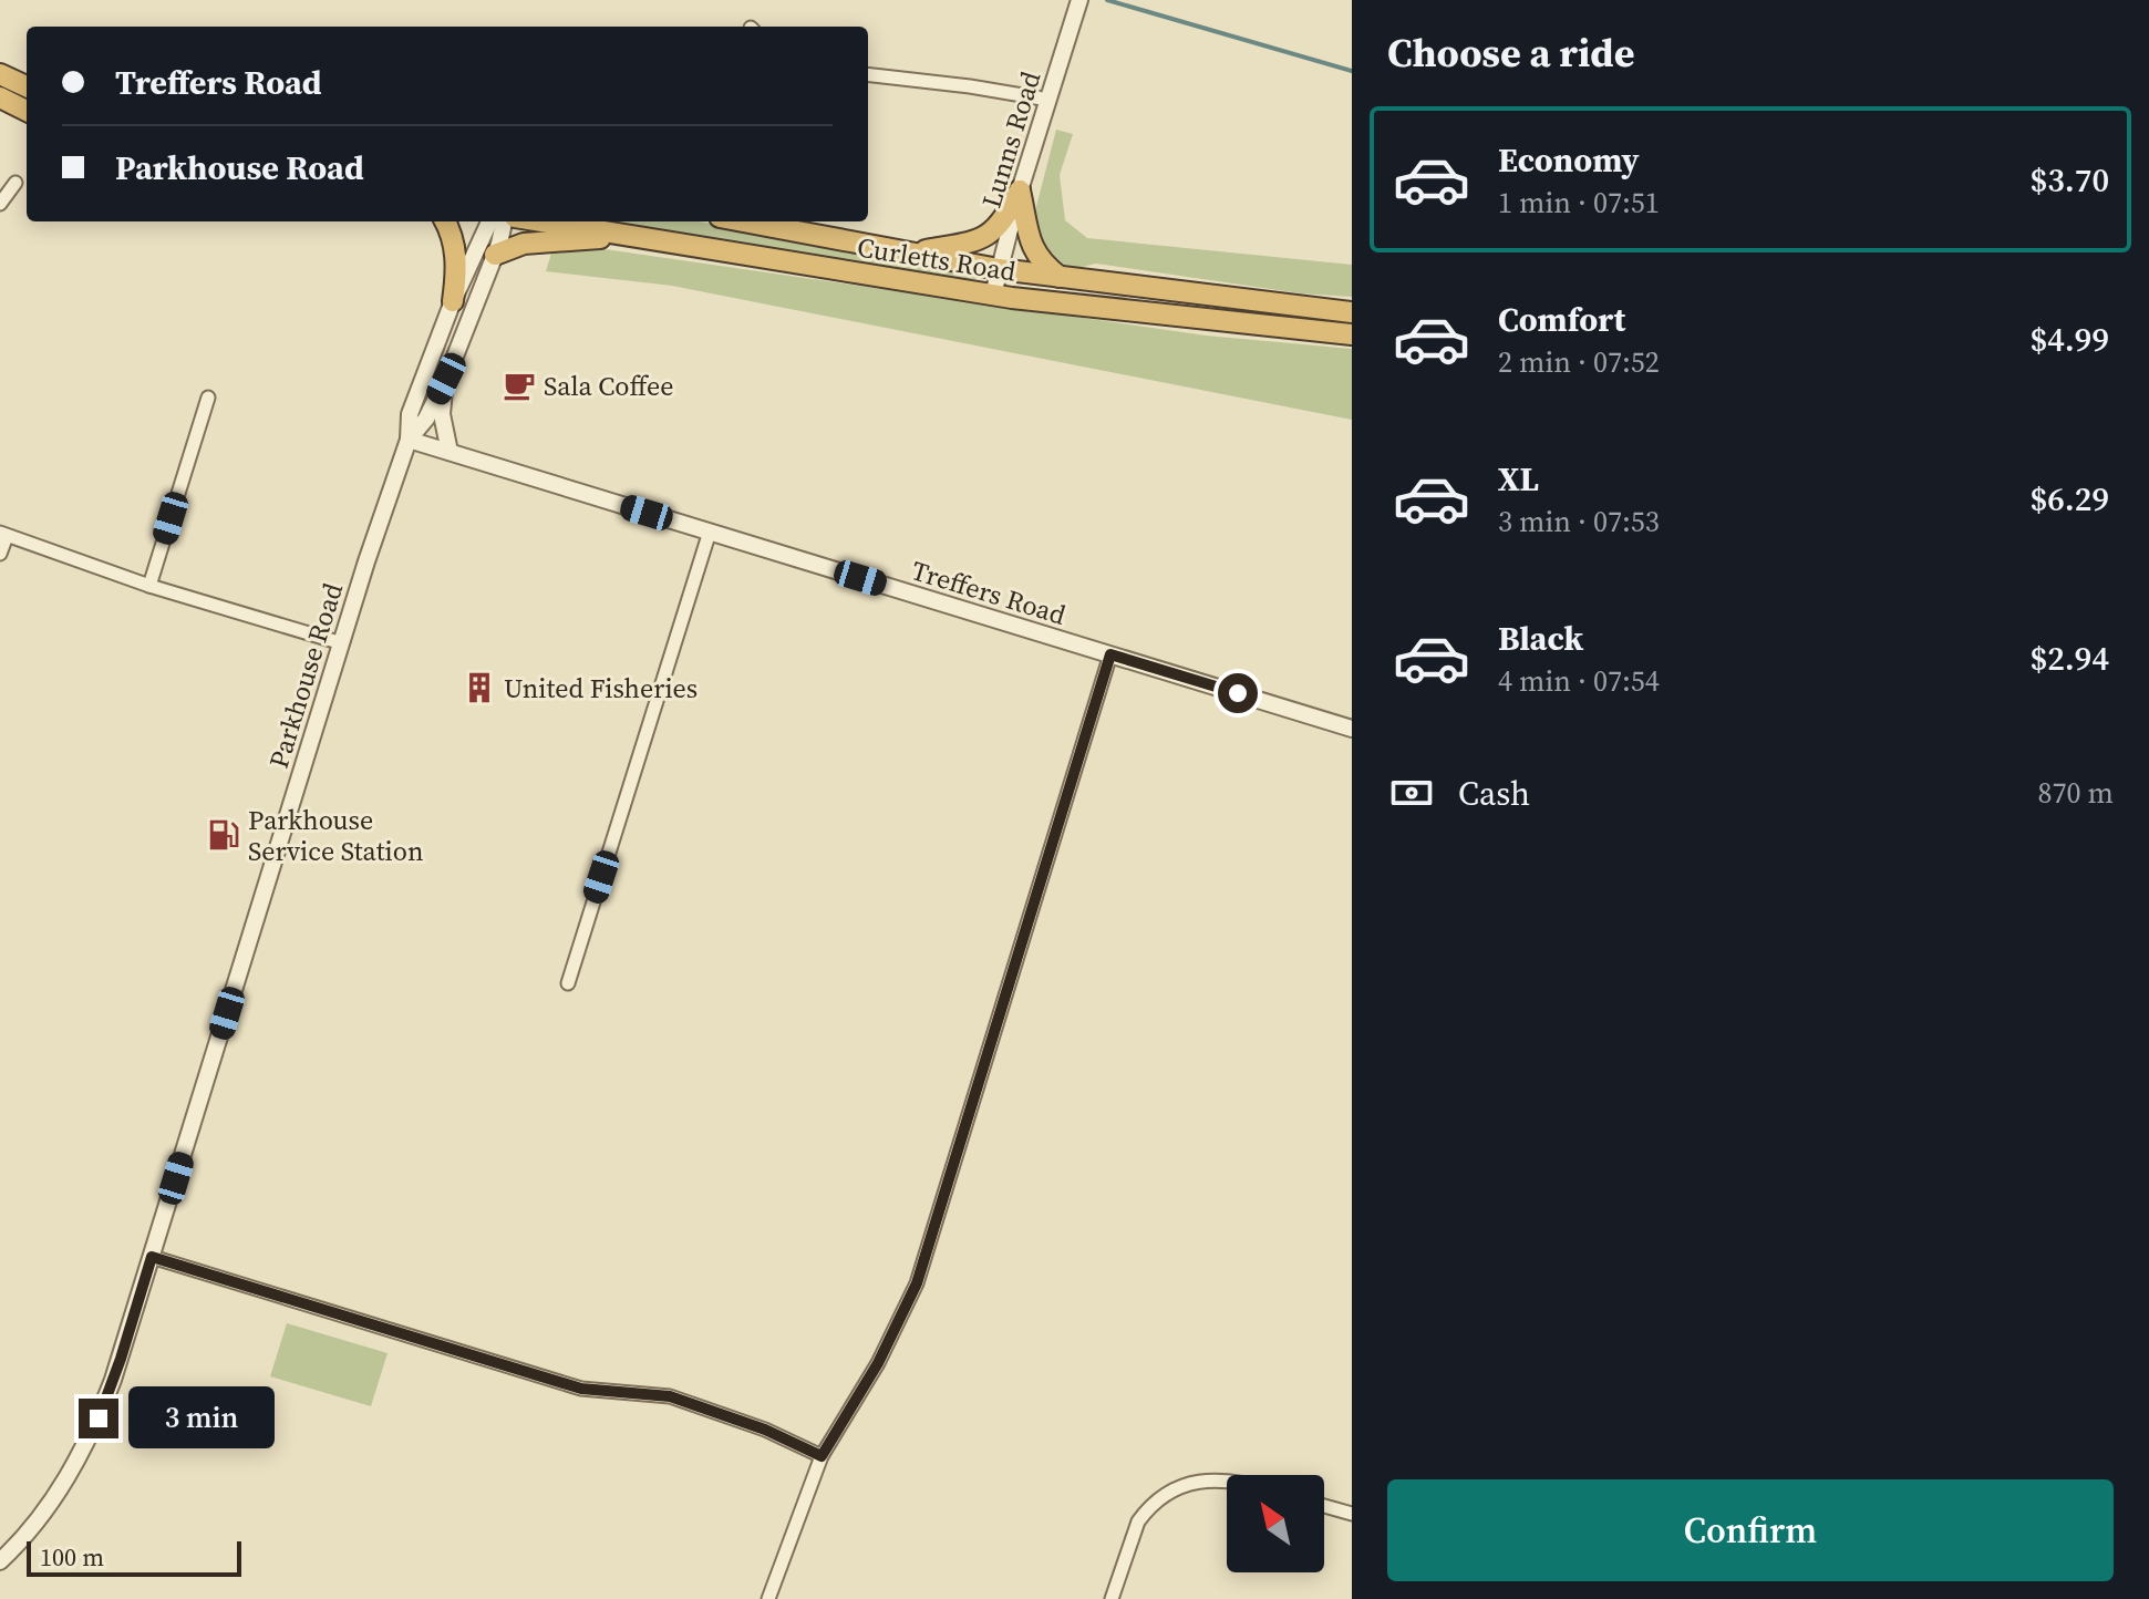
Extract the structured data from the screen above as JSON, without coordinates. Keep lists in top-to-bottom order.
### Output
{
  "streets": {
    "highway": ["Curletts Road"],
    "street": ["Lunns Road", "Treffers Road", "Parkhouse Road"]
  },
  "crossings": [
    ["Lunns Road", "Curletts Road"],
    ["Treffers Road", "Parkhouse Road"]
  ],
  "places": {
    "cafe": ["Sala Coffee"],
    "building": ["United Fisheries"],
    "fuel station": ["Parkhouse Service Station"]
  },
  "scale_bar": "100 m",
  "north": "top left",
  "page": {
    "heading": "Choose a ride",
    "banner": ["Treffers Road", "Parkhouse Road"],
    "list": [
      {
        "name": "Economy",
        "note": "1 min · 07:51",
        "value": "$3.70"
      },
      {
        "name": "Comfort",
        "note": "2 min · 07:52",
        "value": "$4.99"
      },
      {
        "name": "XL",
        "note": "3 min · 07:53",
        "value": "$6.29"
      },
      {
        "name": "Black",
        "note": "4 min · 07:54",
        "value": "$2.94"
      }
    ],
    "pay": ["Cash", "870 m"],
    "bubble": "3 min",
    "buttons": "Confirm",
    "scale": "100 m"
  }
}
